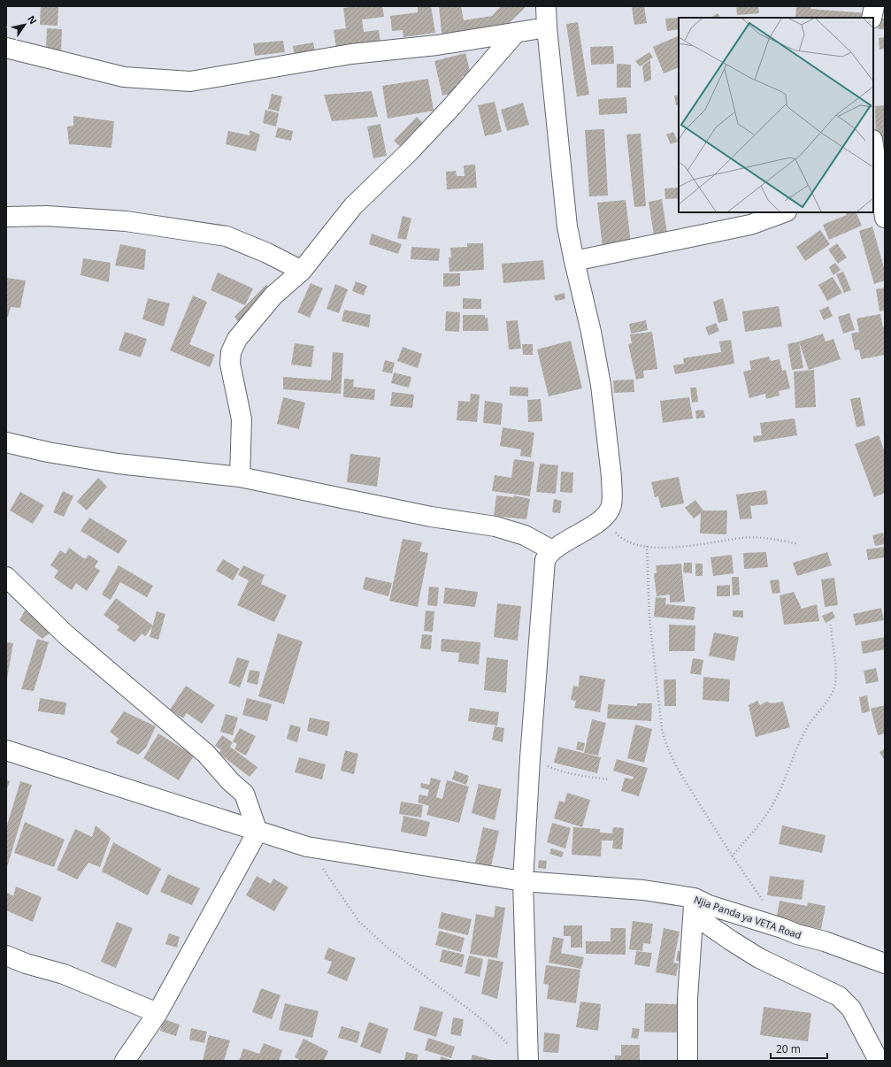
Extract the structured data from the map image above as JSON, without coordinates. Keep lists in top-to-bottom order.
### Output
{
  "streets": {
    "street": ["Njia Panda ya VETA Road"]
  },
  "scale_bar": "20 m",
  "north": "top right"
}
